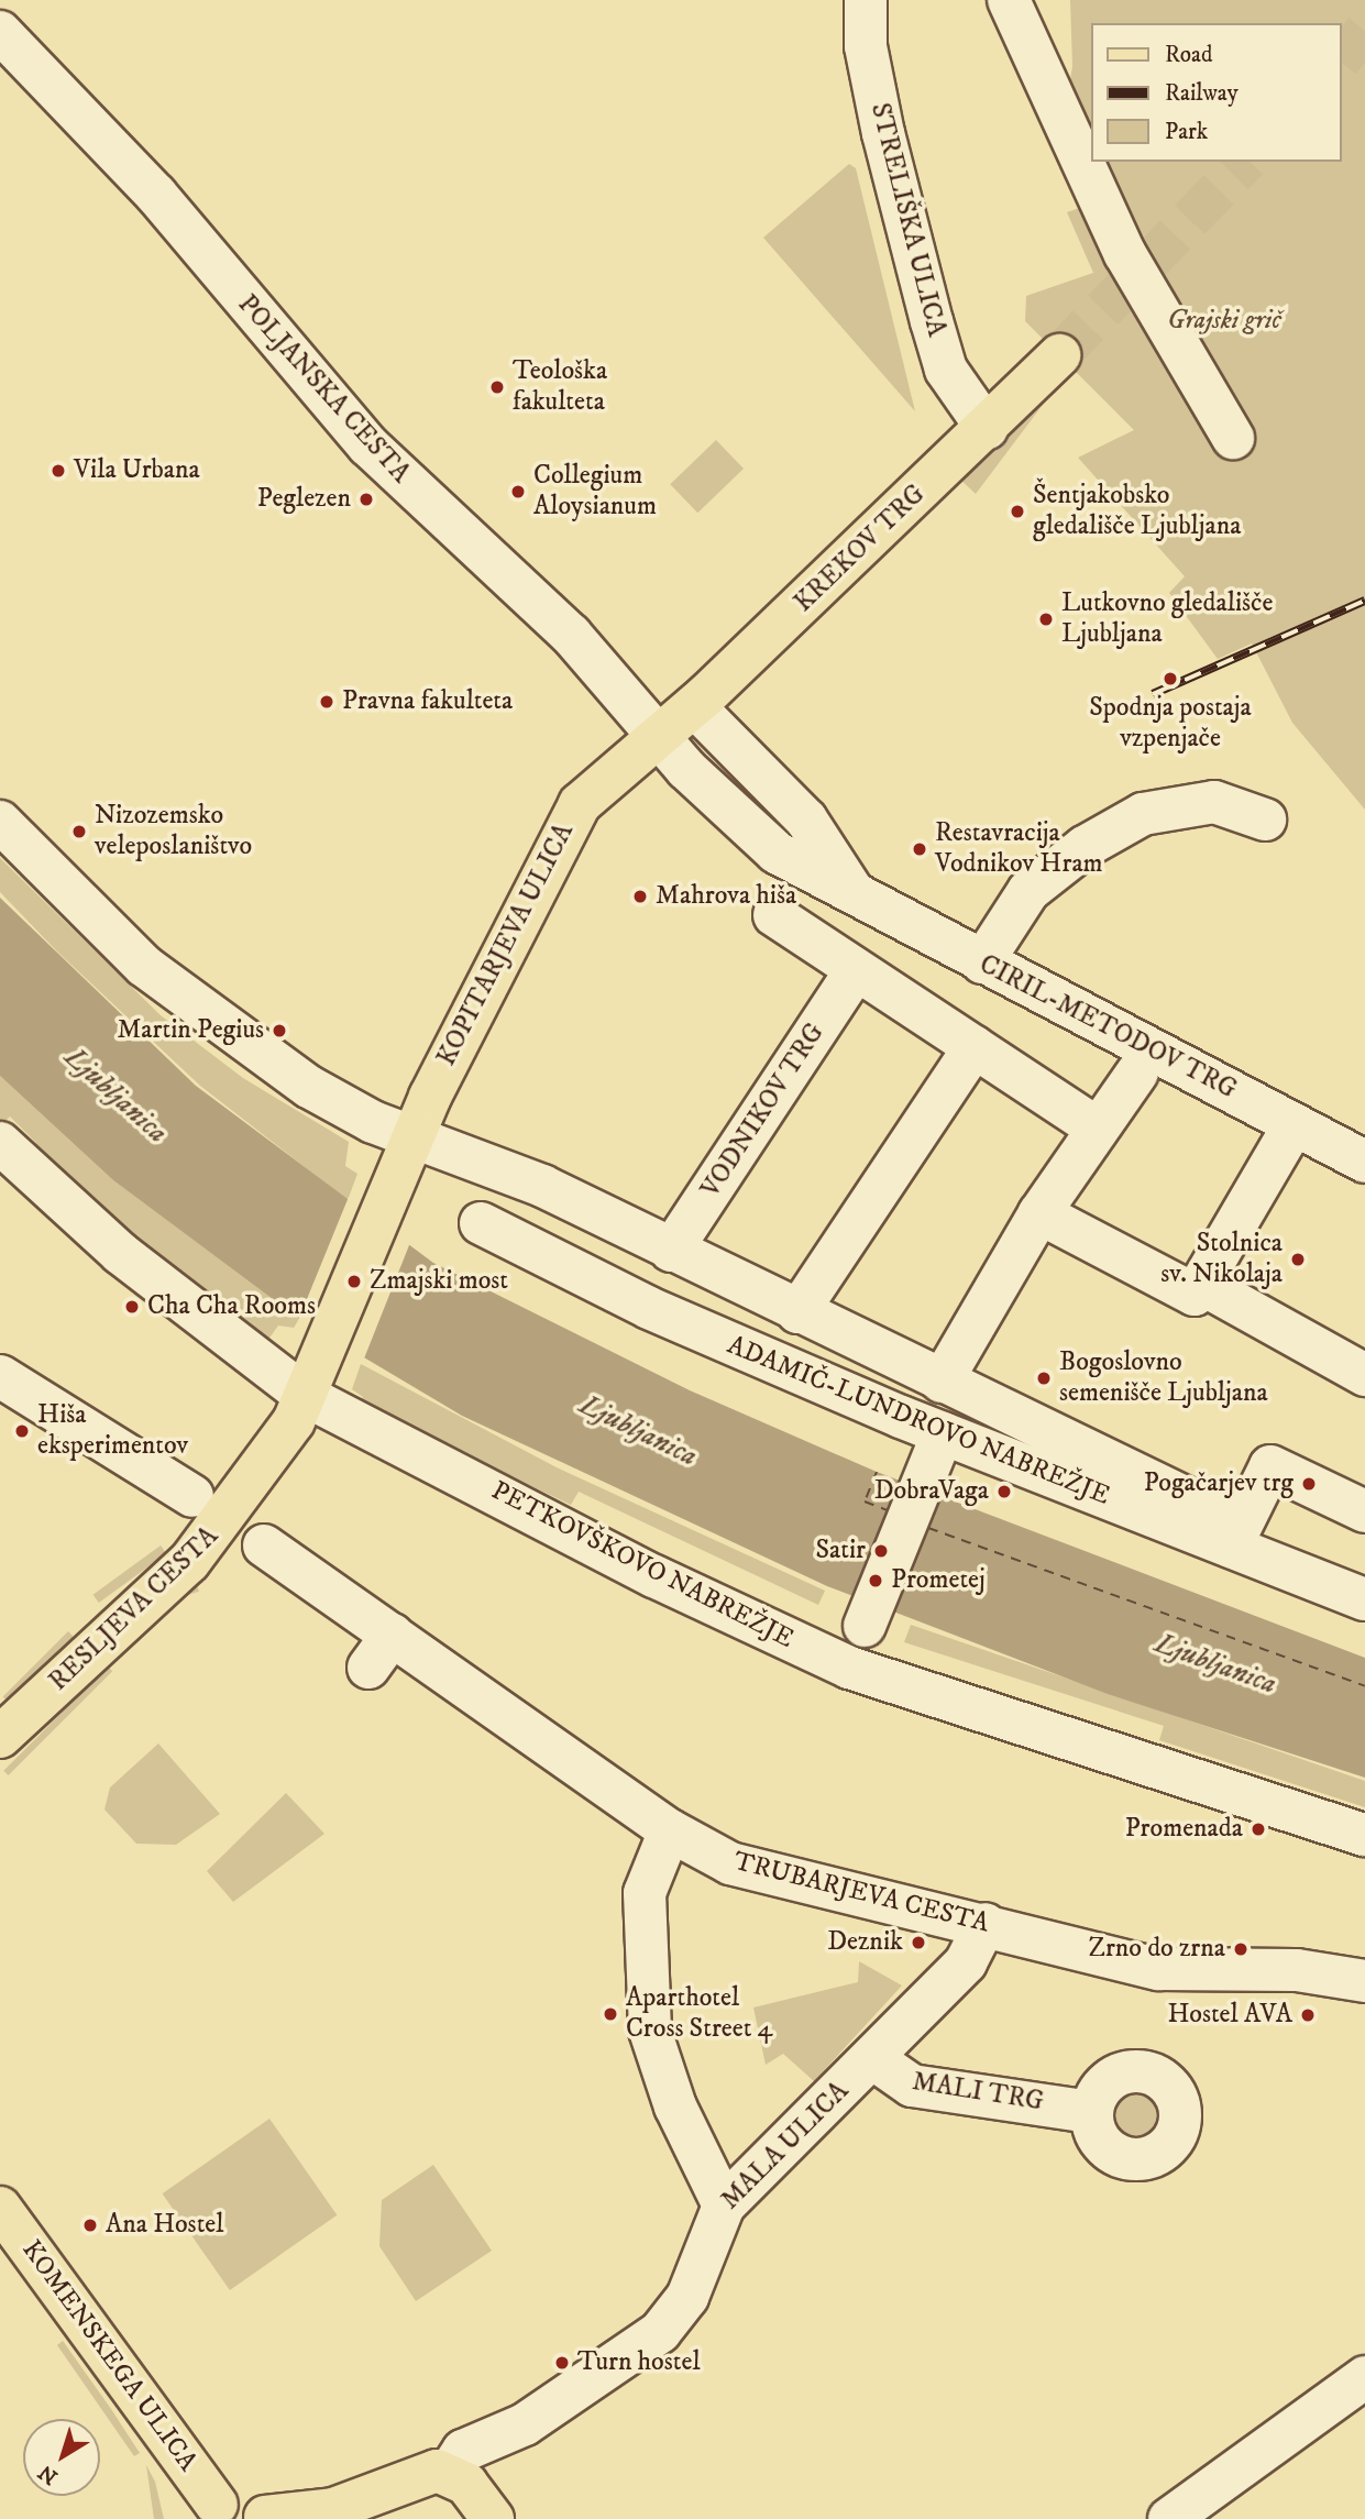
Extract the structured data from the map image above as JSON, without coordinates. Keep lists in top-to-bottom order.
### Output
{
  "streets": {
    "main road": [
      "KREKOV TRG",
      "KOPITARJEVA ULICA",
      "RESLJEVA CESTA",
      "KOMENSKEGA ULICA"
    ],
    "street": [
      "STRELIŠKA ULICA",
      "POLJANSKA CESTA",
      "CIRIL-METODOV TRG",
      "VODNIKOV TRG",
      "ADAMIČ-LUNDROVO NABREŽJE",
      "PETKOVŠKOVO NABREŽJE",
      "TRUBARJEVA CESTA",
      "MALI TRG",
      "MALA ULICA"
    ]
  },
  "crossings": [
    ["STRELIŠKA ULICA", "KREKOV TRG"],
    ["POLJANSKA CESTA", "KREKOV TRG"],
    ["POLJANSKA CESTA", "KOPITARJEVA ULICA"],
    ["POLJANSKA CESTA", "CIRIL-METODOV TRG"],
    ["KREKOV TRG", "KOPITARJEVA ULICA"],
    ["KREKOV TRG", "CIRIL-METODOV TRG"],
    ["KOPITARJEVA ULICA", "CIRIL-METODOV TRG"],
    ["KOPITARJEVA ULICA", "ADAMIČ-LUNDROVO NABREŽJE"],
    ["KOPITARJEVA ULICA", "RESLJEVA CESTA"],
    ["VODNIKOV TRG", "ADAMIČ-LUNDROVO NABREŽJE"],
    ["ADAMIČ-LUNDROVO NABREŽJE", "RESLJEVA CESTA"],
    ["PETKOVŠKOVO NABREŽJE", "RESLJEVA CESTA"],
    ["TRUBARJEVA CESTA", "MALA ULICA"],
    ["MALI TRG", "MALA ULICA"]
  ],
  "water": ["Ljubljanica"],
  "parks": ["Grajski grič"],
  "places": [
    "Teološka fakulteta",
    "Vila Urbana",
    "Collegium Aloysianum",
    "Peglezen",
    "Šentjakobsko gledališče Ljubljana",
    "Lutkovno gledališče Ljubljana",
    "Spodnja postaja vzpenjače",
    "Pravna fakulteta",
    "Nizozemsko veleposlaništvo",
    "Restavracija Vodnikov Hram",
    "Mahrova hiša",
    "Martin Pegius",
    "Stolnica sv. Nikolaja",
    "Zmajski most",
    "Cha Cha Rooms",
    "Bogoslovno semenišče Ljubljana",
    "Hiša eksperimentov",
    "Pogačarjev trg",
    "DobraVaga",
    "Satir",
    "Prometej",
    "Promenada",
    "Deznik",
    "Zrno do zrna",
    "Aparthotel Cross Street 4",
    "Hostel AVA",
    "Ana Hostel",
    "Turn hostel"
  ],
  "legend": ["Road", "Railway", "Park"],
  "north": "bottom left"
}
